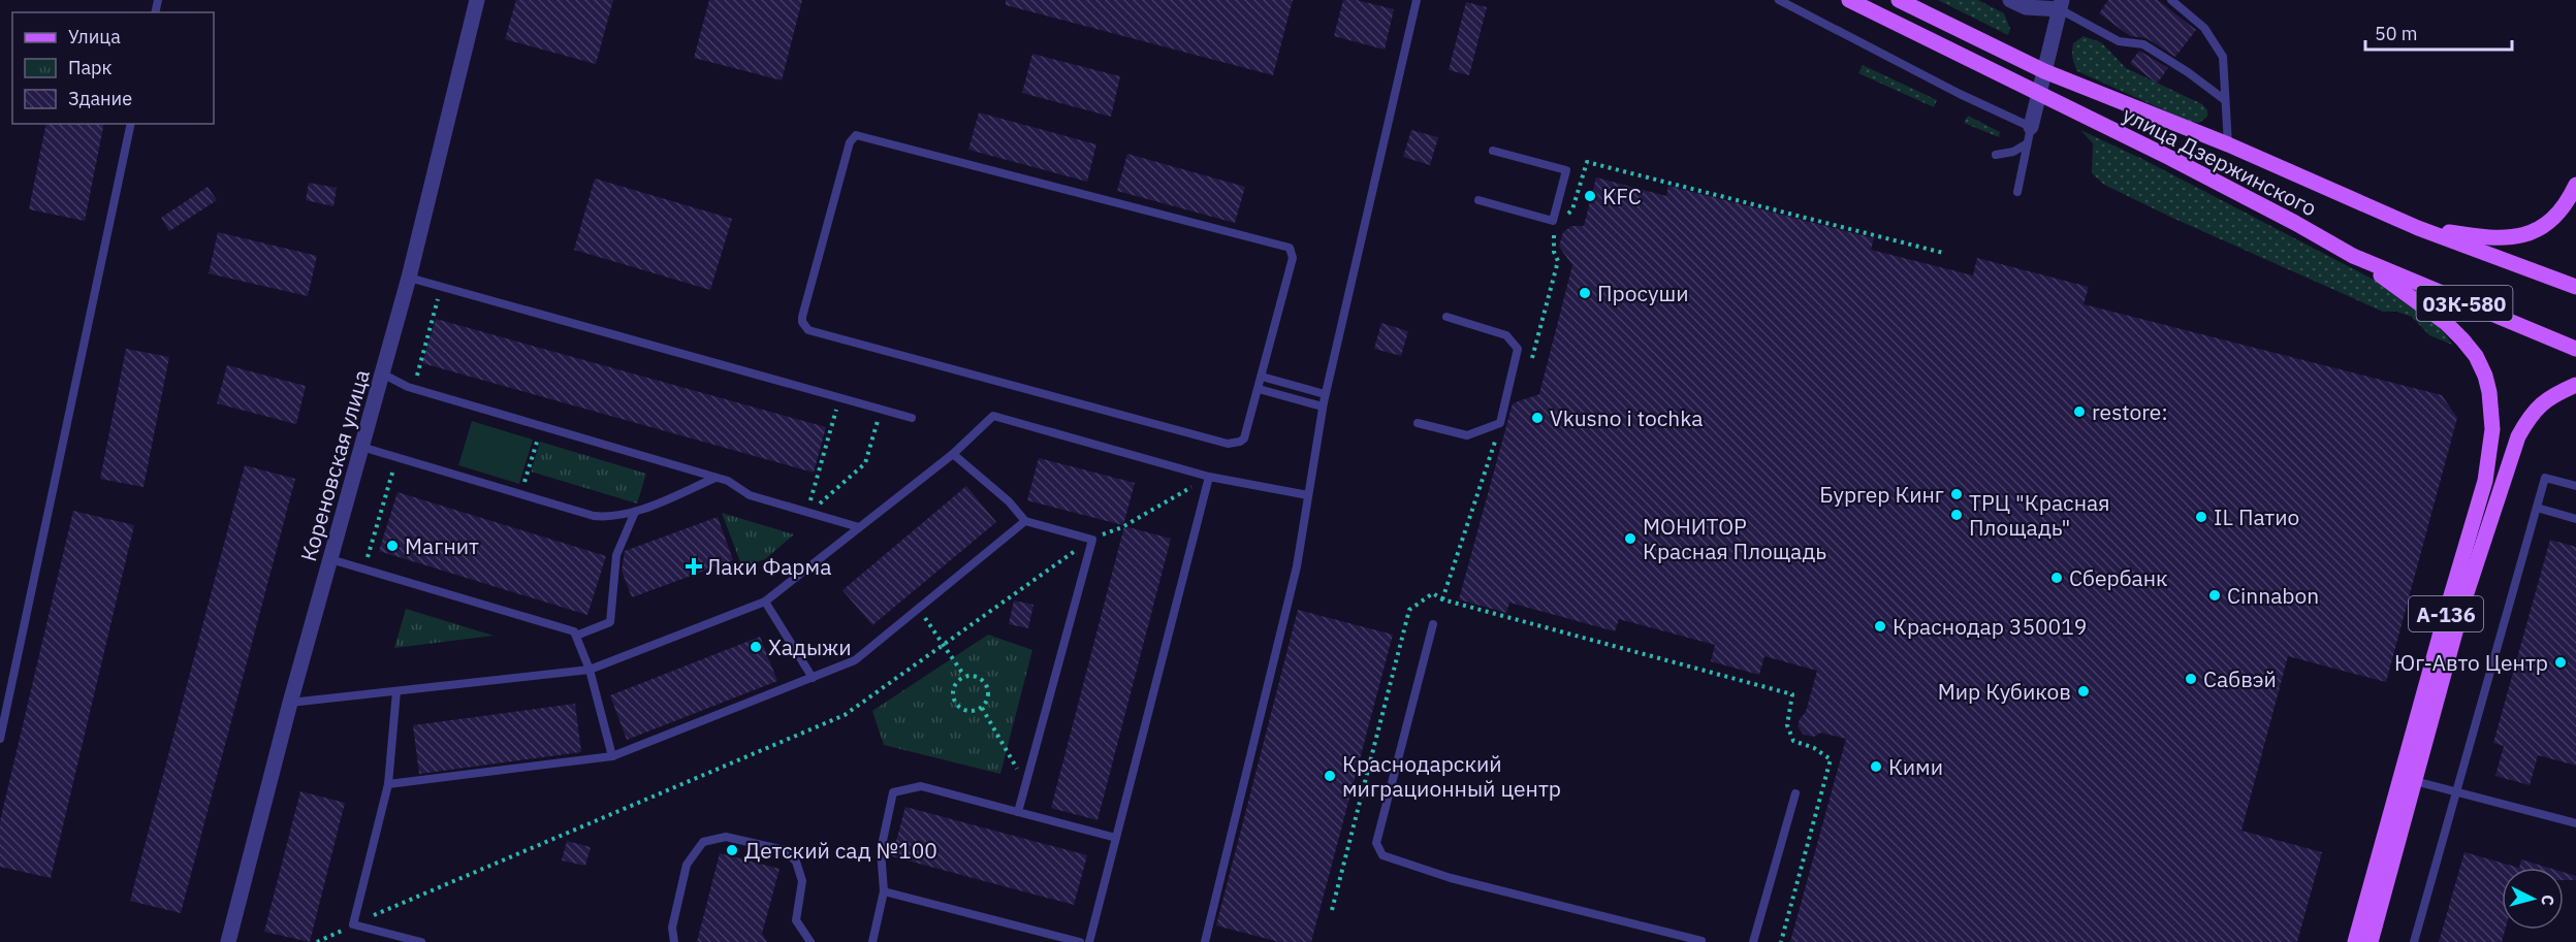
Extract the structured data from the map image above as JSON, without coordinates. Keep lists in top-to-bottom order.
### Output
{
  "streets": {
    "main road": ["улица Дзержинского", "03К-580", "А-136"],
    "street": ["Кореновская улица"]
  },
  "crossings": [
    ["улица Дзержинского", "03К-580"],
    ["улица Дзержинского", "А-136"]
  ],
  "places": {
    "other": [
      "KFC",
      "Просуши",
      "restore:",
      "Vkusno i tochka",
      "Бургер Кинг",
      "ТРЦ \"Красная Площадь\"",
      "IL Патио",
      "МОНИТОР Красная Площадь",
      "Магнит",
      "Сбербанк",
      "Cinnabon",
      "Краснодар 350019",
      "Хадыжи",
      "Юг-Авто Центр",
      "Сабвэй",
      "Мир Кубиков",
      "Кими",
      "Краснодарский миграционный центр",
      "Детский сад №100"
    ],
    "health": ["Лаки Фарма"]
  },
  "legend": ["Улица", "Парк", "Здание"],
  "scale_bar": "50 m",
  "north": "right"
}
